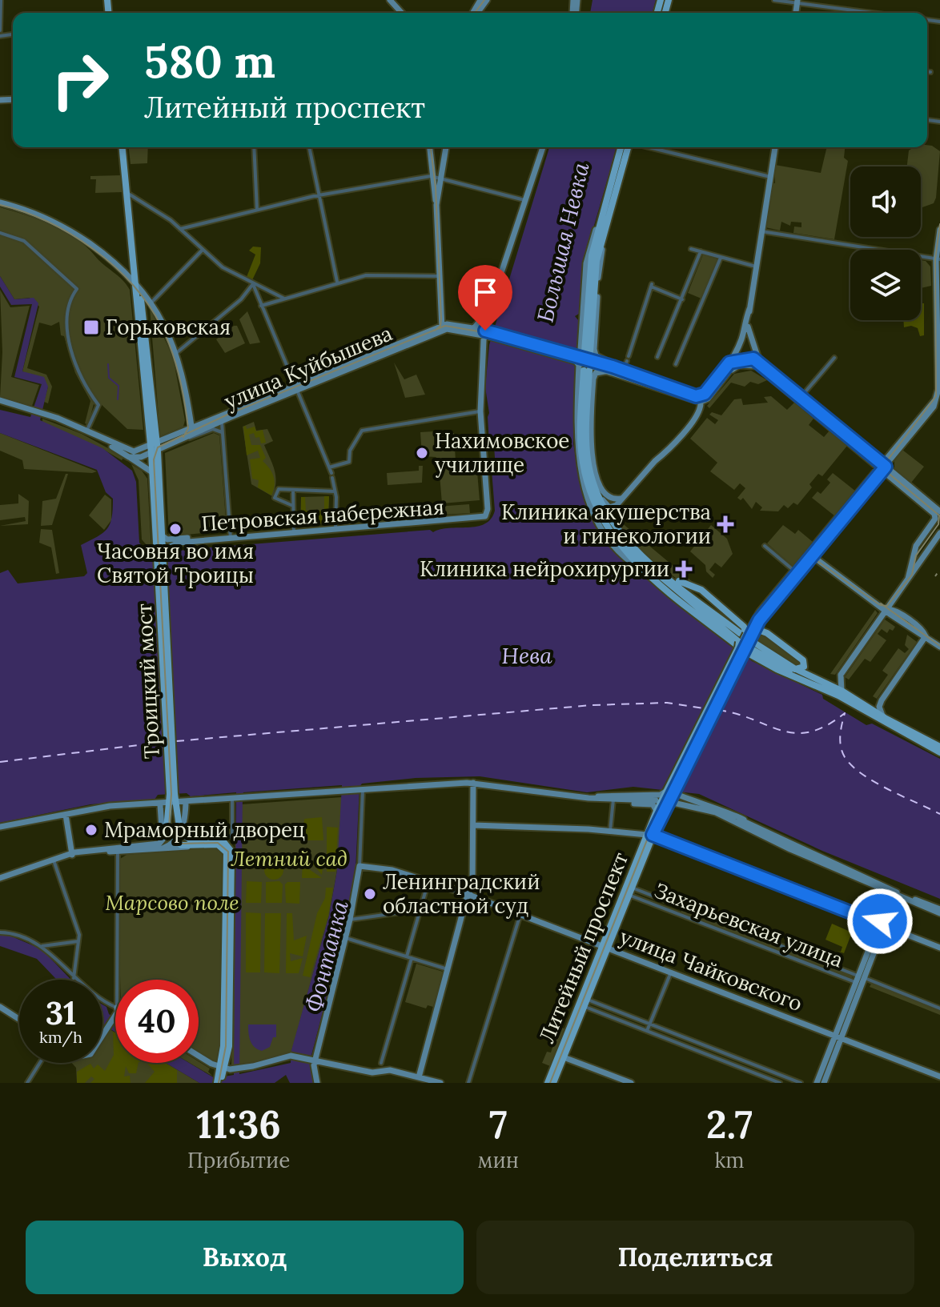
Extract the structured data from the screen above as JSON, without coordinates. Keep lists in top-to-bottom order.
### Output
{
  "streets": {
    "main road": [
      "улица Куйбышева",
      "Петровская набережная",
      "Троицкий мост",
      "Литейный проспект",
      "улица Чайковского"
    ],
    "street": ["Захарьевская улица"]
  },
  "crossings": [
    ["Петровская набережная", "Троицкий мост"],
    ["Захарьевская улица", "Литейный проспект"],
    ["Литейный проспект", "улица Чайковского"]
  ],
  "water": ["Большая Невка", "Нева", "Фонтанка"],
  "parks": ["Летний сад", "Марсово поле"],
  "places": {
    "transit": ["Горьковская"],
    "other": [
      "Нахимовское училище",
      "Часовня во имя Святой Троицы",
      "Мраморный дворец",
      "Ленинградский областной суд"
    ],
    "health": ["Клиника акушерства и гинекологии", "Клиника нейрохирургии"]
  },
  "page": {
    "turn": ["580 m", "Литейный проспект"],
    "speed": "31 km/h",
    "limit": "40",
    "eta": [
      "11:36",
      "Прибытие",
      "7",
      "мин",
      "2.7",
      "km"
    ],
    "buttons": ["Выход", "Поделиться"]
  }
}
